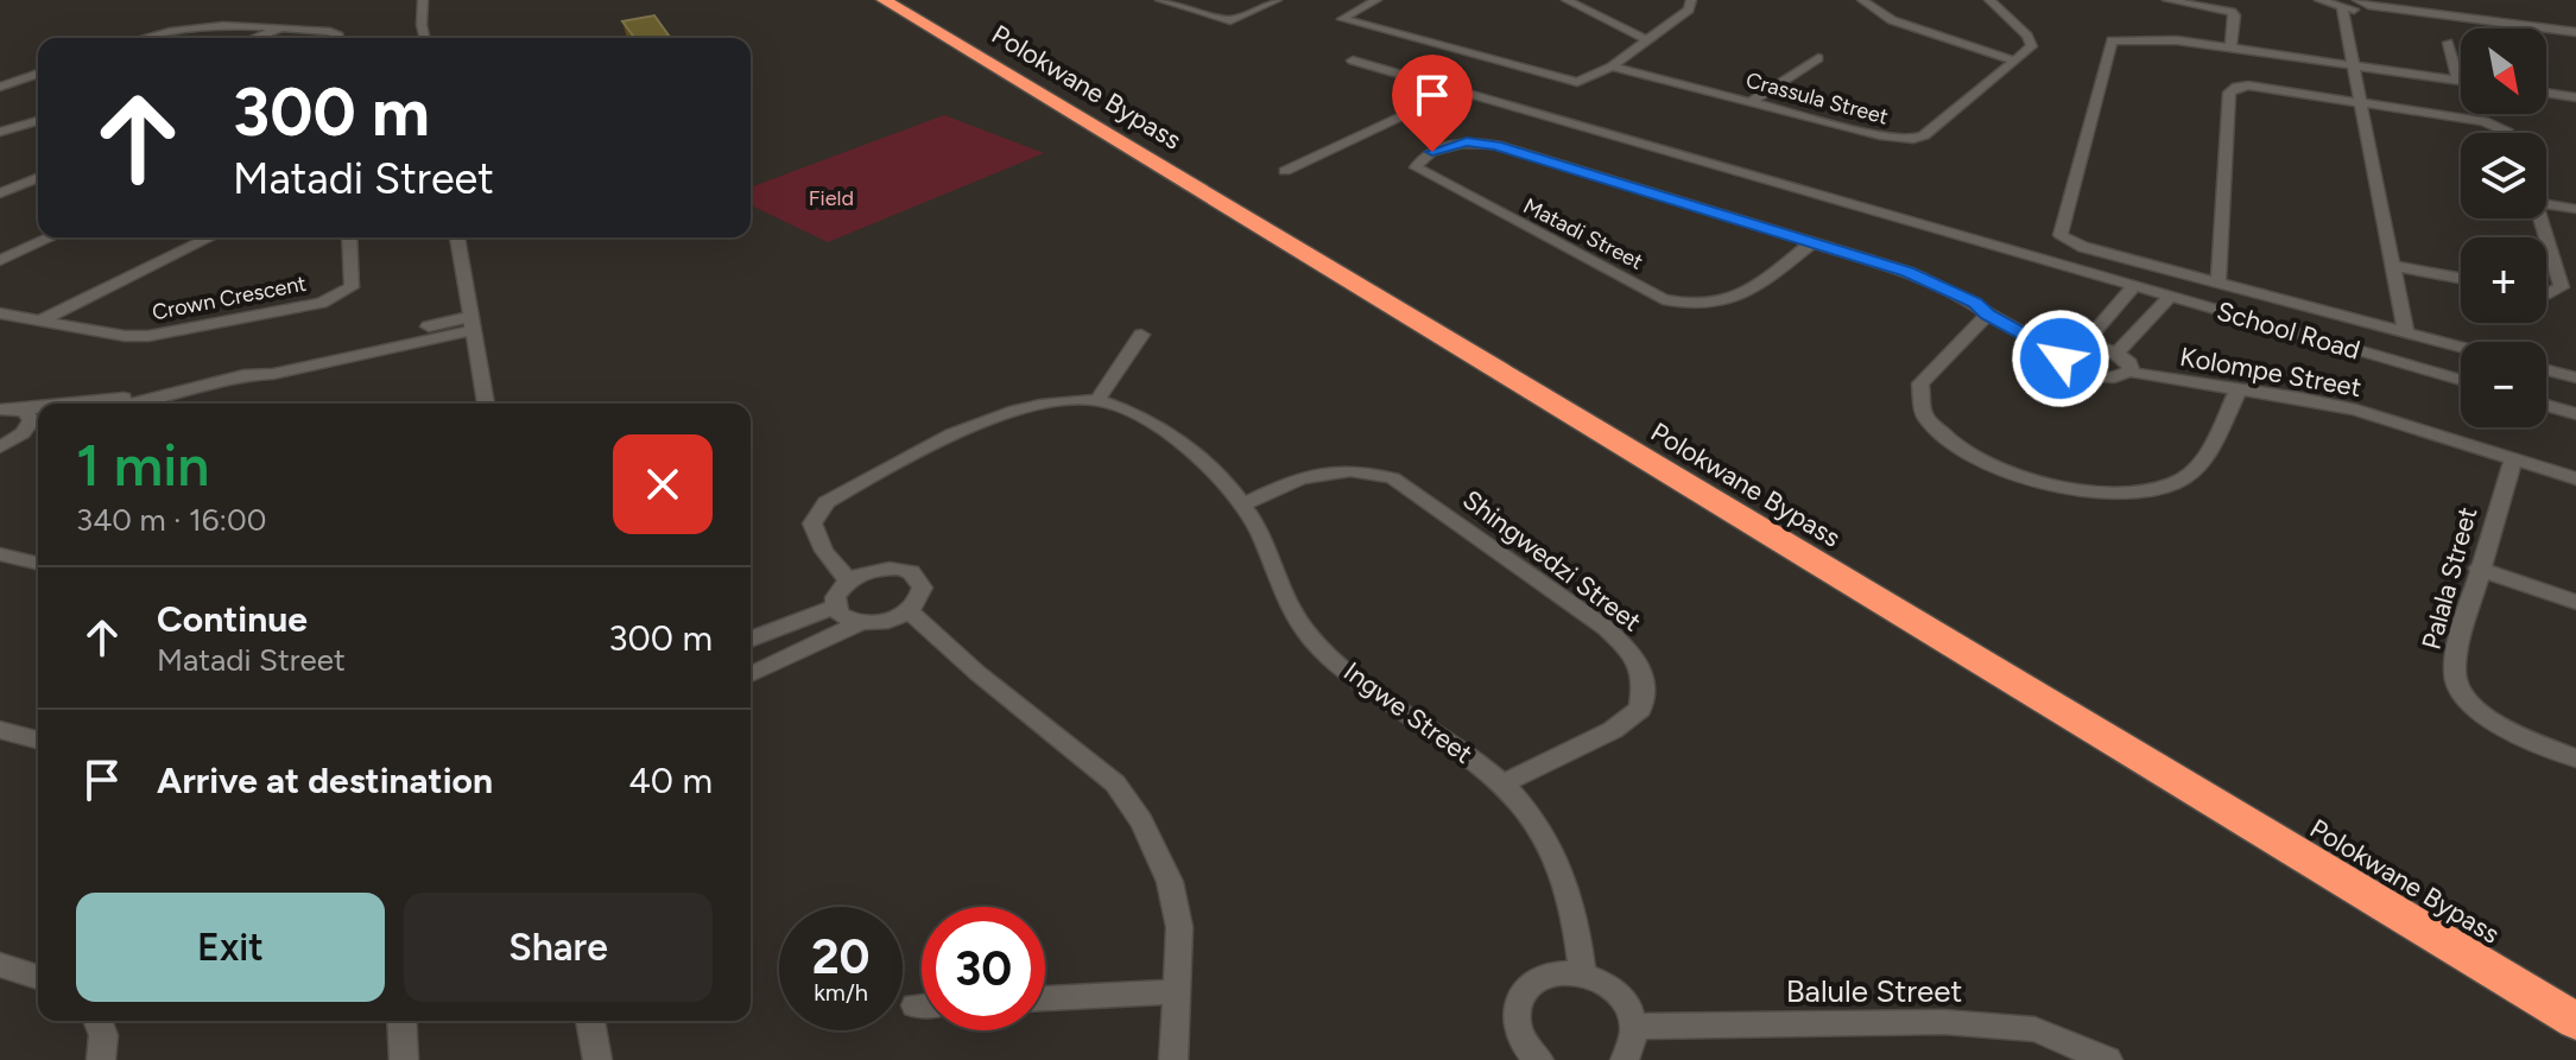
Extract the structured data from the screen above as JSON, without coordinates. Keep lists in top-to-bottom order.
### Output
{
  "streets": {
    "highway": ["Polokwane Bypass"],
    "street": [
      "Crassula Street",
      "Matadi Street",
      "Crown Crescent",
      "School Road",
      "Kolompe Street",
      "Shingwedzi Street",
      "Palala Street",
      "Ingwe Street",
      "Balule Street"
    ]
  },
  "crossings": [
    ["Kolompe Street", "Palala Street"],
    ["Shingwedzi Street", "Ingwe Street"]
  ],
  "parks": ["Field"],
  "north": "bottom right",
  "page": {
    "map_buttons": ["+", "−"],
    "turn": ["300 m", "Matadi Street"],
    "heading": ["1 min", "340 m · 16:00"],
    "list": [
      {
        "name": "Continue",
        "note": "Matadi Street",
        "value": "300 m"
      },
      {
        "name": "Arrive at destination",
        "value": "40 m"
      }
    ],
    "buttons": ["Exit", "Share"],
    "speed": "20 km/h",
    "limit": "30"
  }
}
